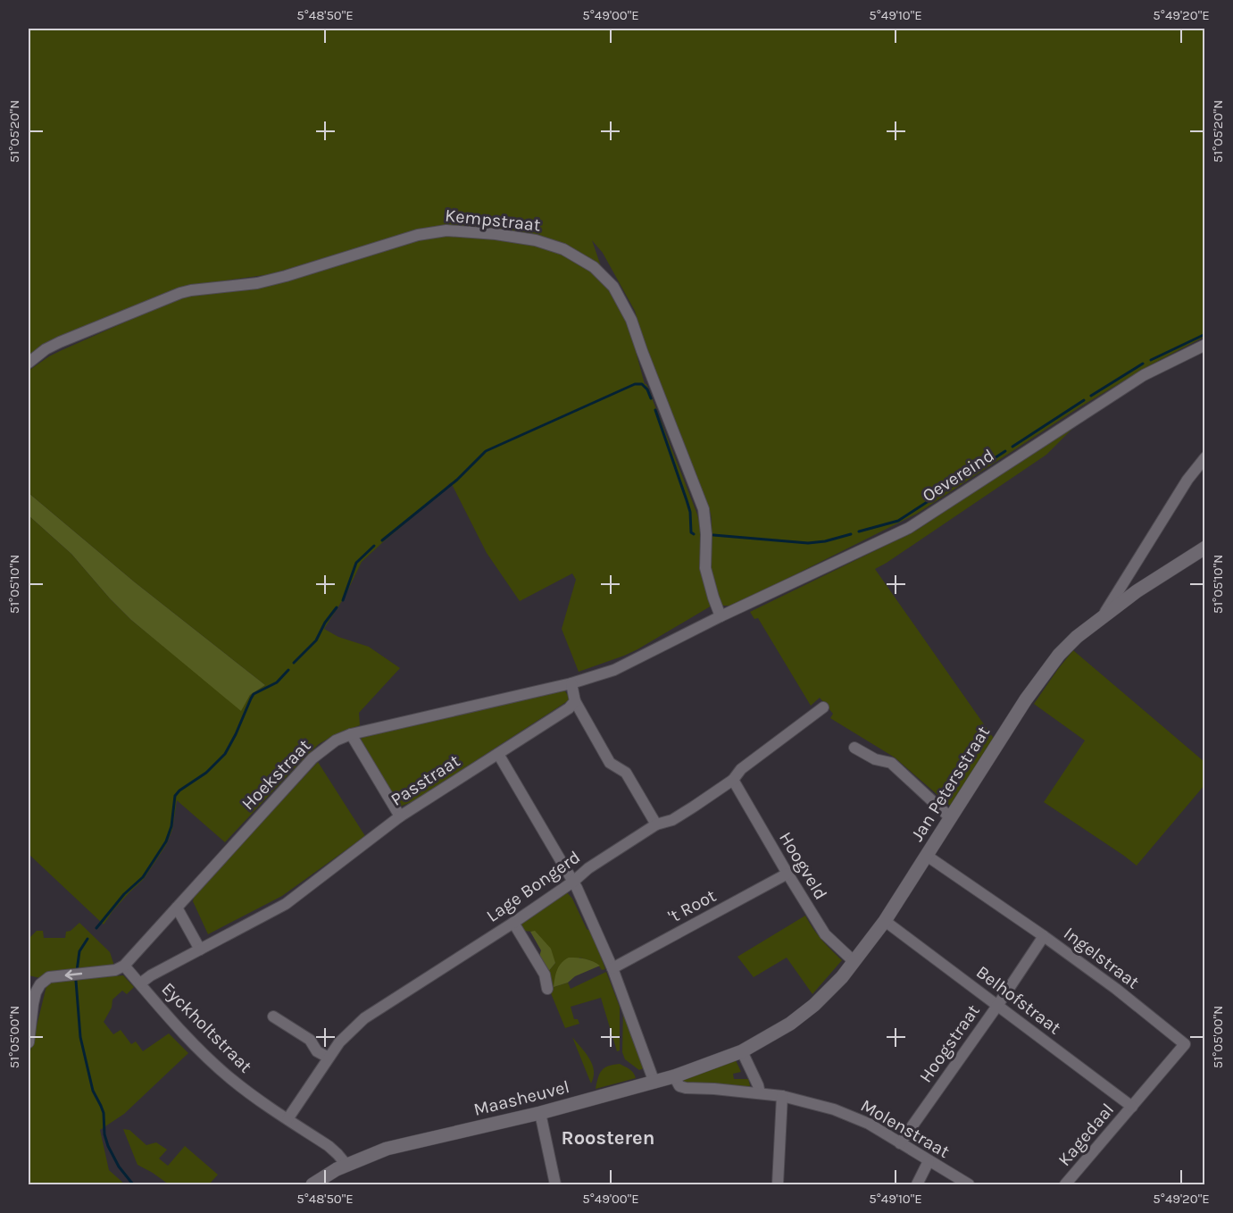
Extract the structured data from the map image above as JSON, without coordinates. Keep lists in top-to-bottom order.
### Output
{
  "streets": {
    "street": [
      "Kempstraat",
      "Oevereind",
      "Hoekstraat",
      "Passtraat",
      "Jan Petersstraat",
      "Hoogveld",
      "Lage Bongerd",
      "'t Root",
      "Ingelstraat",
      "Belhofstraat",
      "Eyckholtstraat",
      "Hoogstraat",
      "Maasheuvel",
      "Molenstraat",
      "Kagedaal"
    ]
  },
  "crossings": [
    ["Kempstraat", "Oevereind"],
    ["Hoekstraat", "Eyckholtstraat"],
    ["Passtraat", "Eyckholtstraat"],
    ["Jan Petersstraat", "Hoogveld"],
    ["Jan Petersstraat", "Ingelstraat"],
    ["Jan Petersstraat", "Belhofstraat"],
    ["Jan Petersstraat", "Maasheuvel"],
    ["Hoogveld", "Lage Bongerd"],
    ["Hoogveld", "'t Root"],
    ["Lage Bongerd", "Eyckholtstraat"],
    ["Ingelstraat", "Belhofstraat"],
    ["Ingelstraat", "Hoogstraat"],
    ["Ingelstraat", "Kagedaal"],
    ["Belhofstraat", "Hoogstraat"],
    ["Belhofstraat", "Kagedaal"],
    ["Eyckholtstraat", "Maasheuvel"],
    ["Hoogstraat", "Molenstraat"],
    ["Maasheuvel", "Molenstraat"]
  ],
  "districts": ["Roosteren"],
  "coordinates": [
    "5°48'50\"E",
    "5°49'00\"E",
    "5°49'10\"E",
    "5°49'20\"E",
    "51°05'20\"N",
    "51°05'10\"N",
    "51°05'00\"N"
  ]
}
